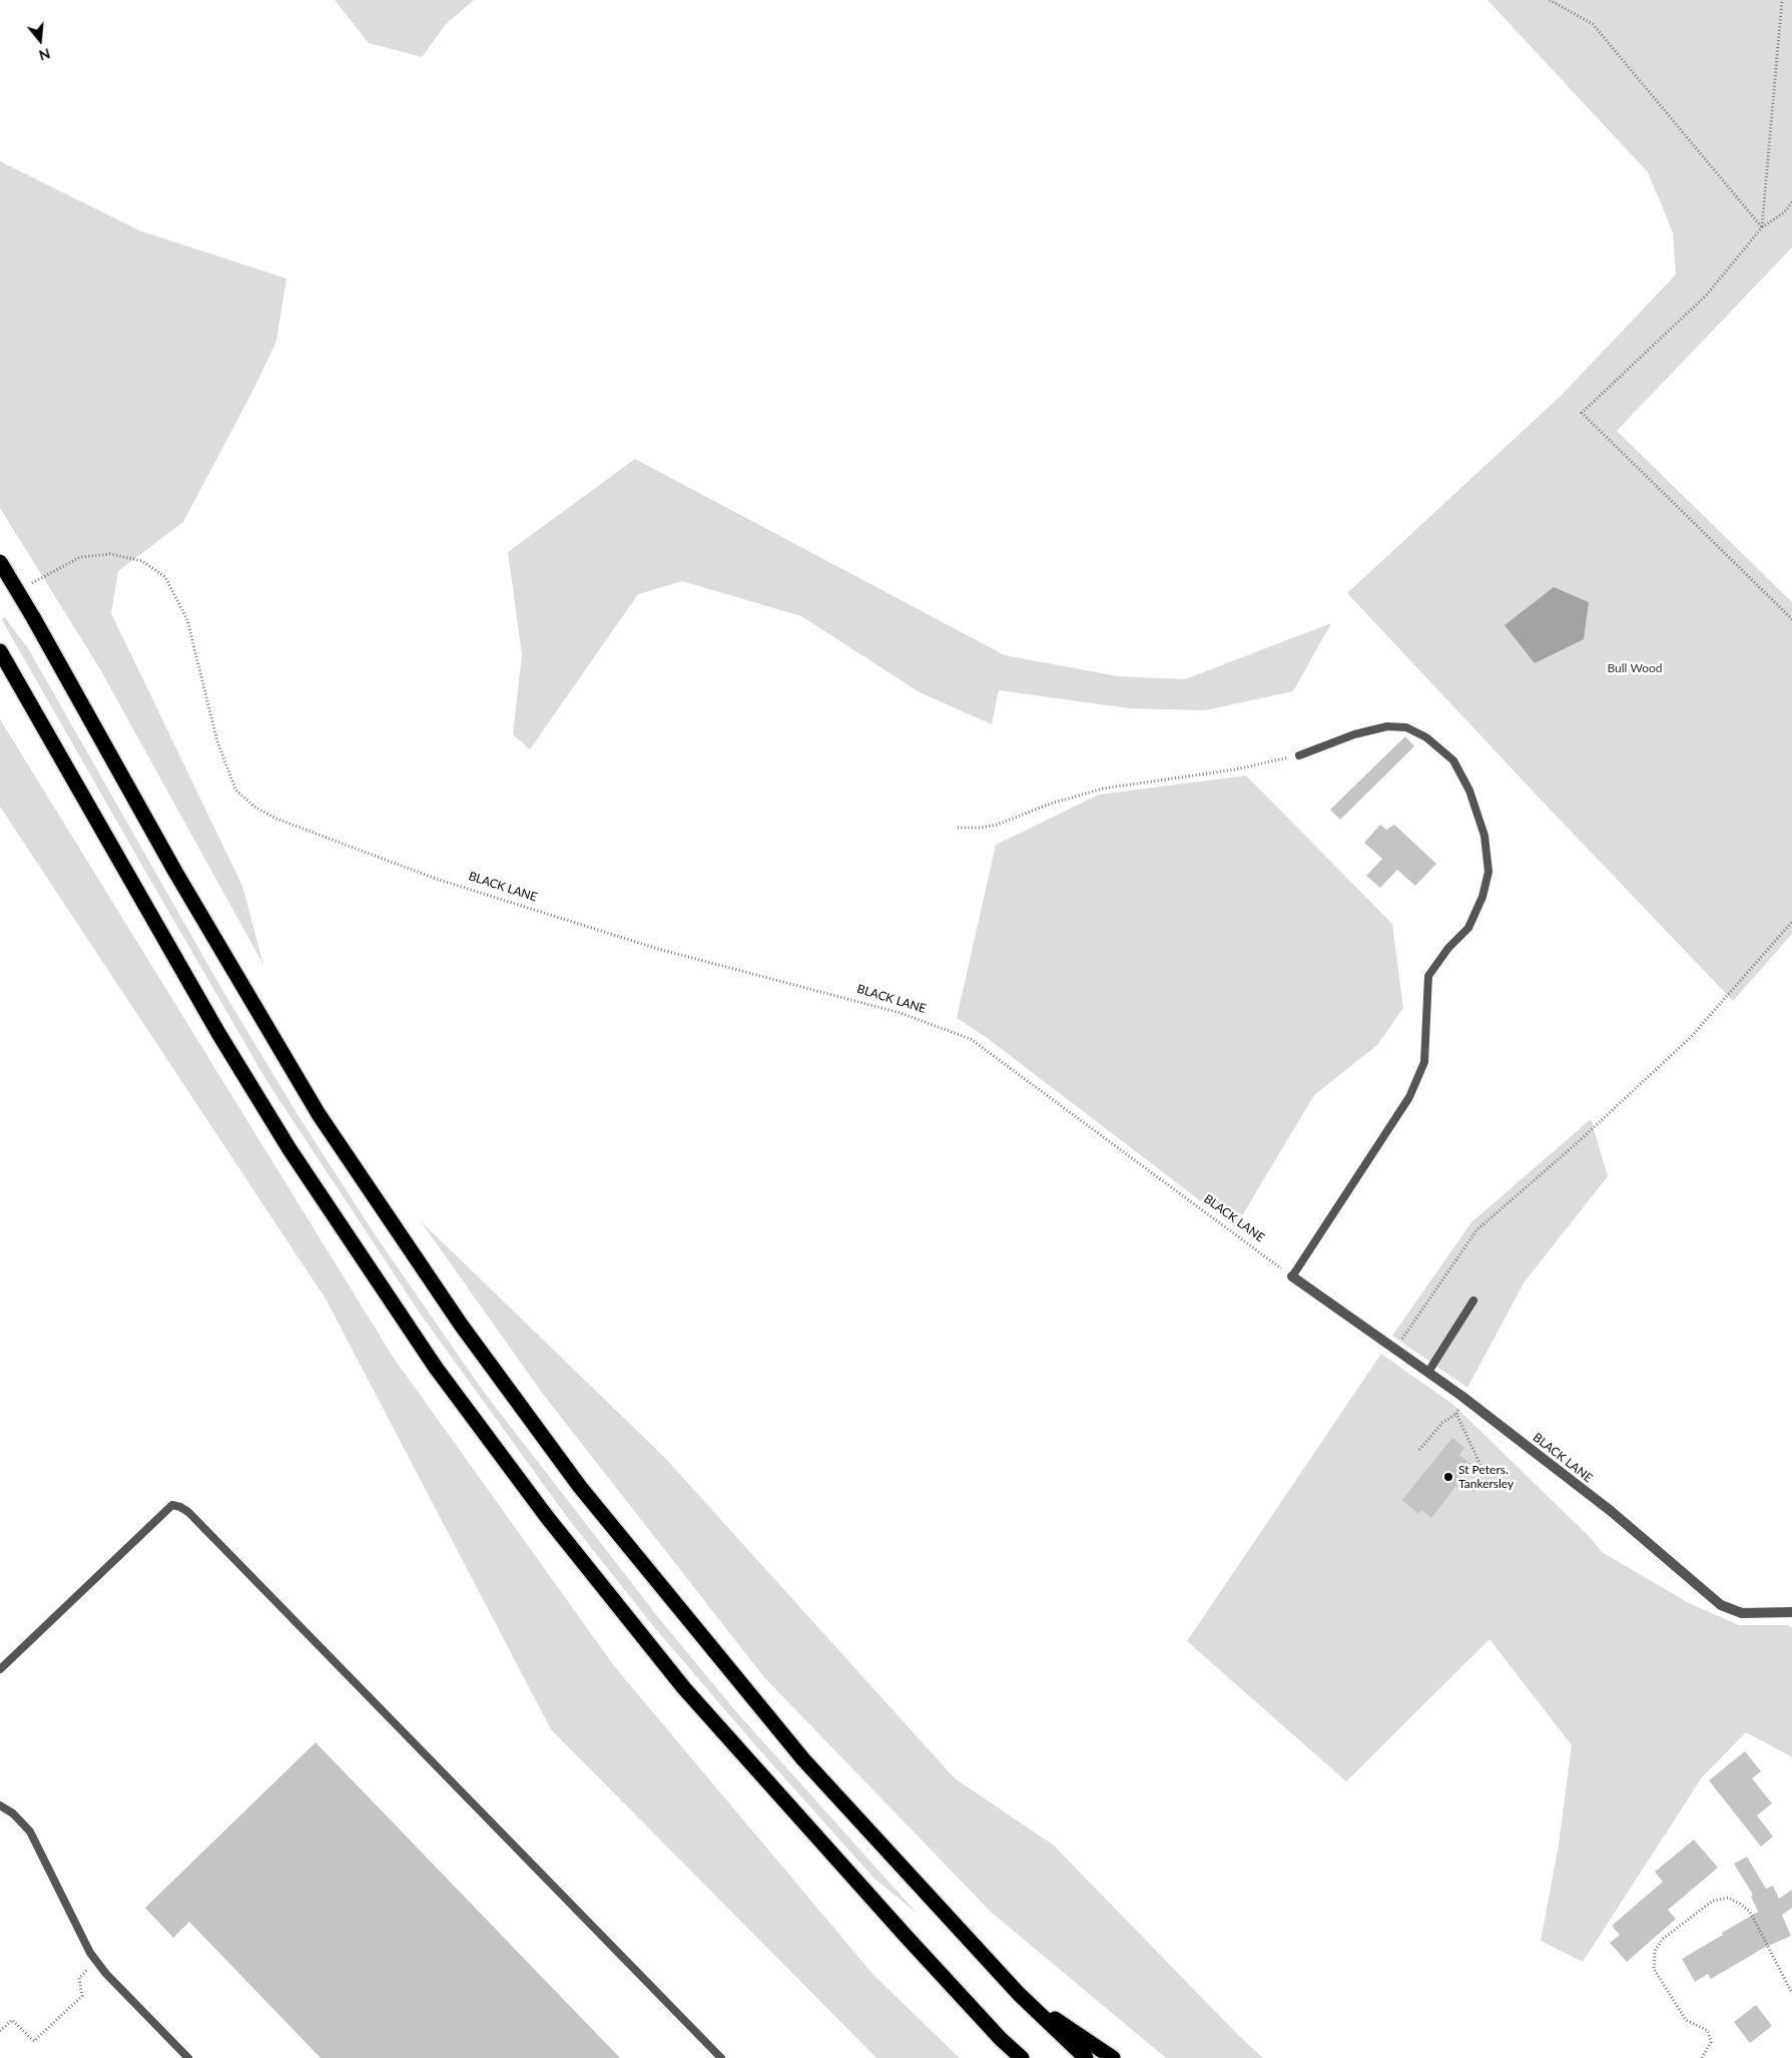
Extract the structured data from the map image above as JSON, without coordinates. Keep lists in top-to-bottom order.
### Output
{
  "streets": {
    "street": ["BLACK LANE"]
  },
  "parks": ["Bull Wood"],
  "places": ["St Peters. Tankersley"],
  "north": "bottom"
}
